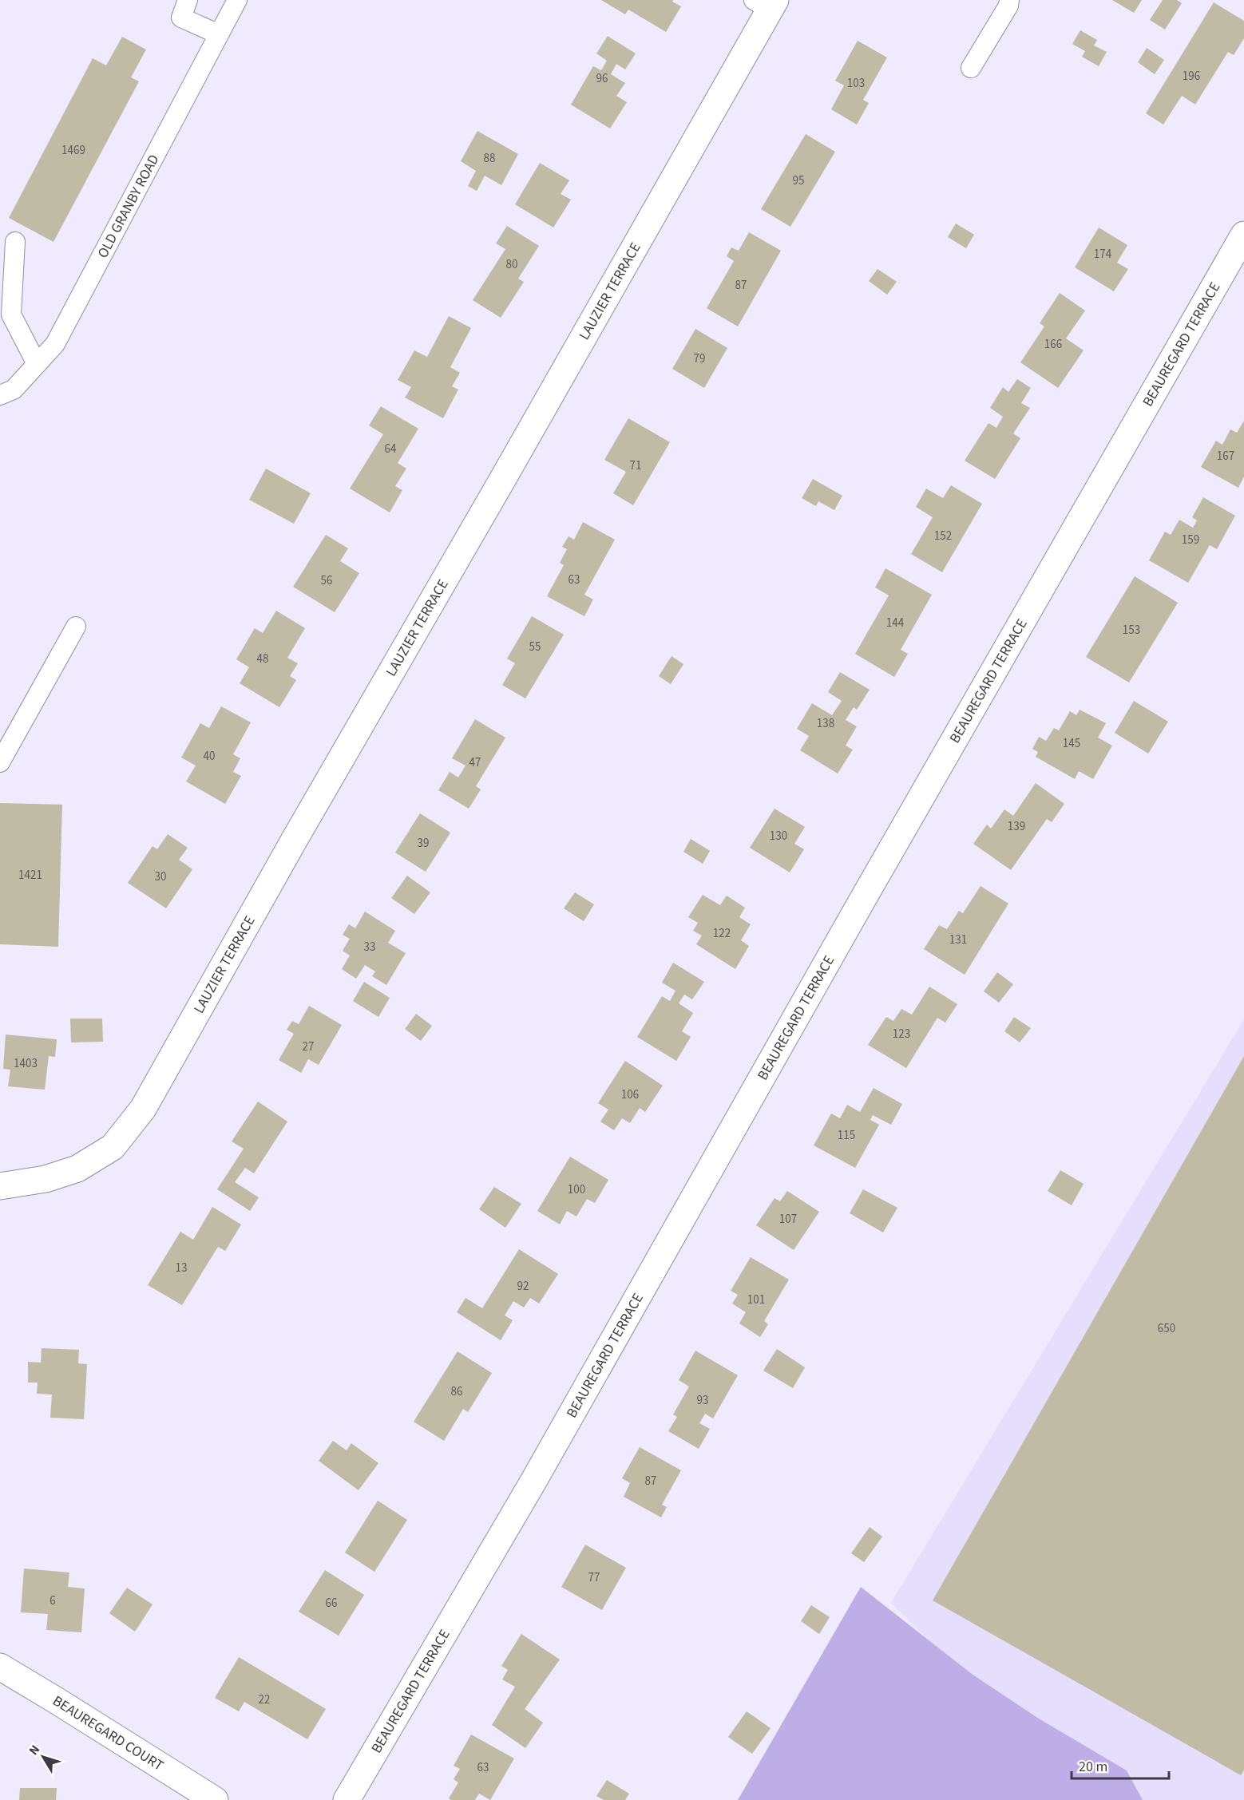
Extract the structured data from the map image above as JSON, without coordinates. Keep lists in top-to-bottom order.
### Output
{
  "streets": {
    "street": ["LAUZIER TERRACE", "BEAUREGARD TERRACE", "BEAUREGARD COURT"],
    "lane": ["OLD GRANBY ROAD"]
  },
  "house_numbers": [
    "196",
    "96",
    "103",
    "1469",
    "88",
    "95",
    "174",
    "80",
    "87",
    "166",
    "79",
    "64",
    "167",
    "71",
    "152",
    "159",
    "63",
    "56",
    "144",
    "153",
    "55",
    "48",
    "138",
    "145",
    "40",
    "47",
    "139",
    "130",
    "39",
    "1421",
    "30",
    "122",
    "131",
    "33",
    "123",
    "27",
    "1403",
    "106",
    "115",
    "100",
    "107",
    "13",
    "92",
    "101",
    "650",
    "86",
    "93",
    "87",
    "77",
    "6",
    "66",
    "22",
    "63"
  ],
  "scale_bar": "20 m",
  "north": "top left"
}
